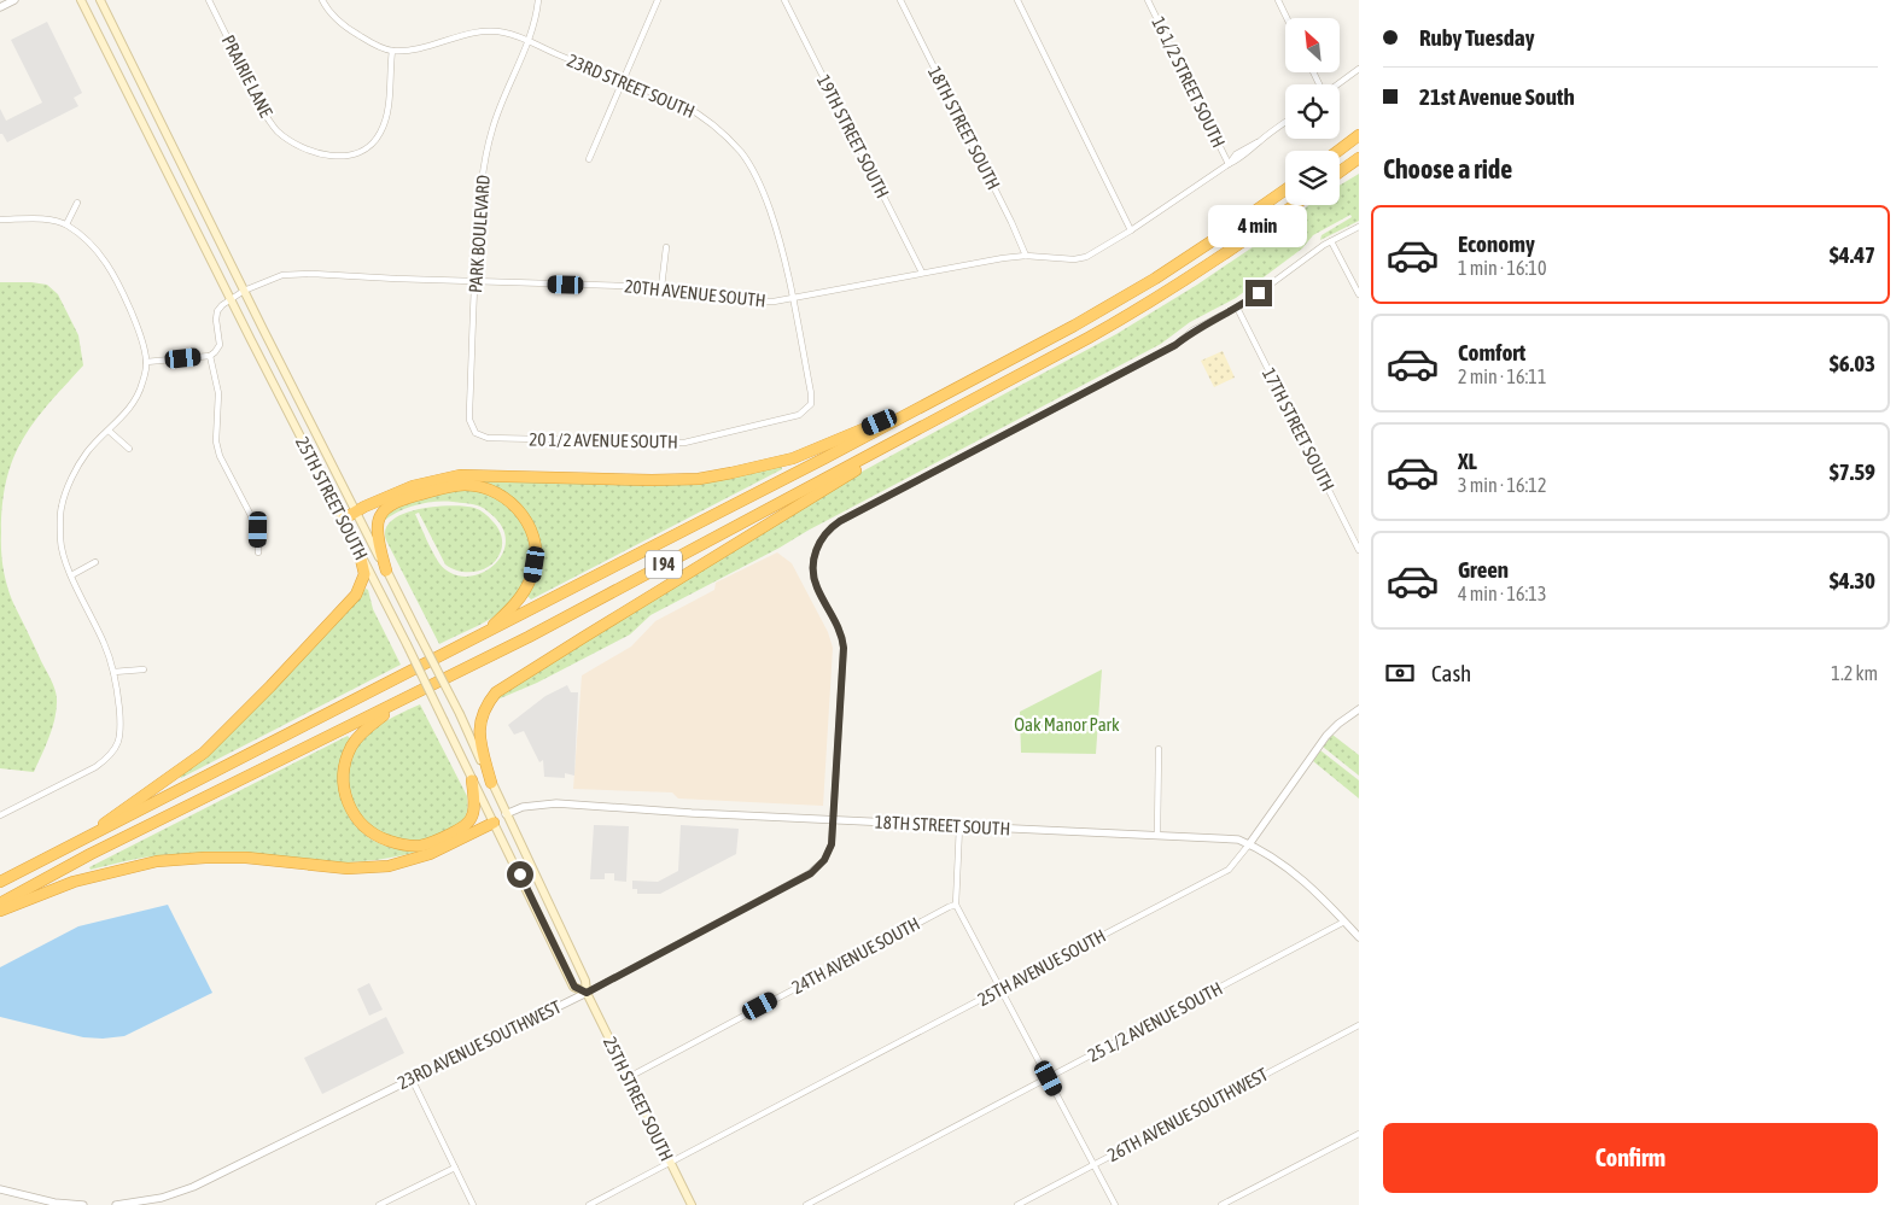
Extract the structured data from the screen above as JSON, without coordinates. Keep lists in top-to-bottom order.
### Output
{
  "streets": {
    "highway": ["I 94"],
    "main road": ["18TH STREET SOUTH", "25TH STREET SOUTH"],
    "street": [
      "PRAIRIE LANE",
      "16 1/2 STREET SOUTH",
      "23RD STREET SOUTH",
      "19TH STREET SOUTH",
      "PARK BOULEVARD",
      "20TH AVENUE SOUTH",
      "17TH STREET SOUTH",
      "20 1/2 AVENUE SOUTH",
      "24TH AVENUE SOUTH",
      "25TH AVENUE SOUTH",
      "25 1/2 AVENUE SOUTH",
      "23RD AVENUE SOUTHWEST",
      "26TH AVENUE SOUTHWEST"
    ]
  },
  "crossings": [
    ["PRAIRIE LANE", "23RD STREET SOUTH"],
    ["16 1/2 STREET SOUTH", "20TH AVENUE SOUTH"],
    ["23RD STREET SOUTH", "PARK BOULEVARD"],
    ["23RD STREET SOUTH", "20TH AVENUE SOUTH"],
    ["23RD STREET SOUTH", "20 1/2 AVENUE SOUTH"],
    ["18TH STREET SOUTH", "20TH AVENUE SOUTH"],
    ["18TH STREET SOUTH", "25TH STREET SOUTH"],
    ["18TH STREET SOUTH", "25TH AVENUE SOUTH"],
    ["18TH STREET SOUTH", "25 1/2 AVENUE SOUTH"],
    ["18TH STREET SOUTH", "23RD AVENUE SOUTHWEST"],
    ["19TH STREET SOUTH", "20TH AVENUE SOUTH"],
    ["PARK BOULEVARD", "20TH AVENUE SOUTH"],
    ["PARK BOULEVARD", "20 1/2 AVENUE SOUTH"],
    ["20TH AVENUE SOUTH", "25TH STREET SOUTH"],
    ["17TH STREET SOUTH", "23RD AVENUE SOUTHWEST"],
    ["25TH STREET SOUTH", "24TH AVENUE SOUTH"],
    ["25TH STREET SOUTH", "25TH AVENUE SOUTH"],
    ["25TH STREET SOUTH", "23RD AVENUE SOUTHWEST"]
  ],
  "parks": ["Oak Manor Park"],
  "north": "top left",
  "page": {
    "banner": ["Ruby Tuesday", "21st Avenue South"],
    "heading": "Choose a ride",
    "bubble": "4 min",
    "list": [
      {
        "name": "Economy",
        "note": "1 min · 16:10",
        "value": "$4.47"
      },
      {
        "name": "Comfort",
        "note": "2 min · 16:11",
        "value": "$6.03"
      },
      {
        "name": "XL",
        "note": "3 min · 16:12",
        "value": "$7.59"
      },
      {
        "name": "Green",
        "note": "4 min · 16:13",
        "value": "$4.30"
      }
    ],
    "pay": ["Cash", "1.2 km"],
    "buttons": "Confirm"
  }
}
